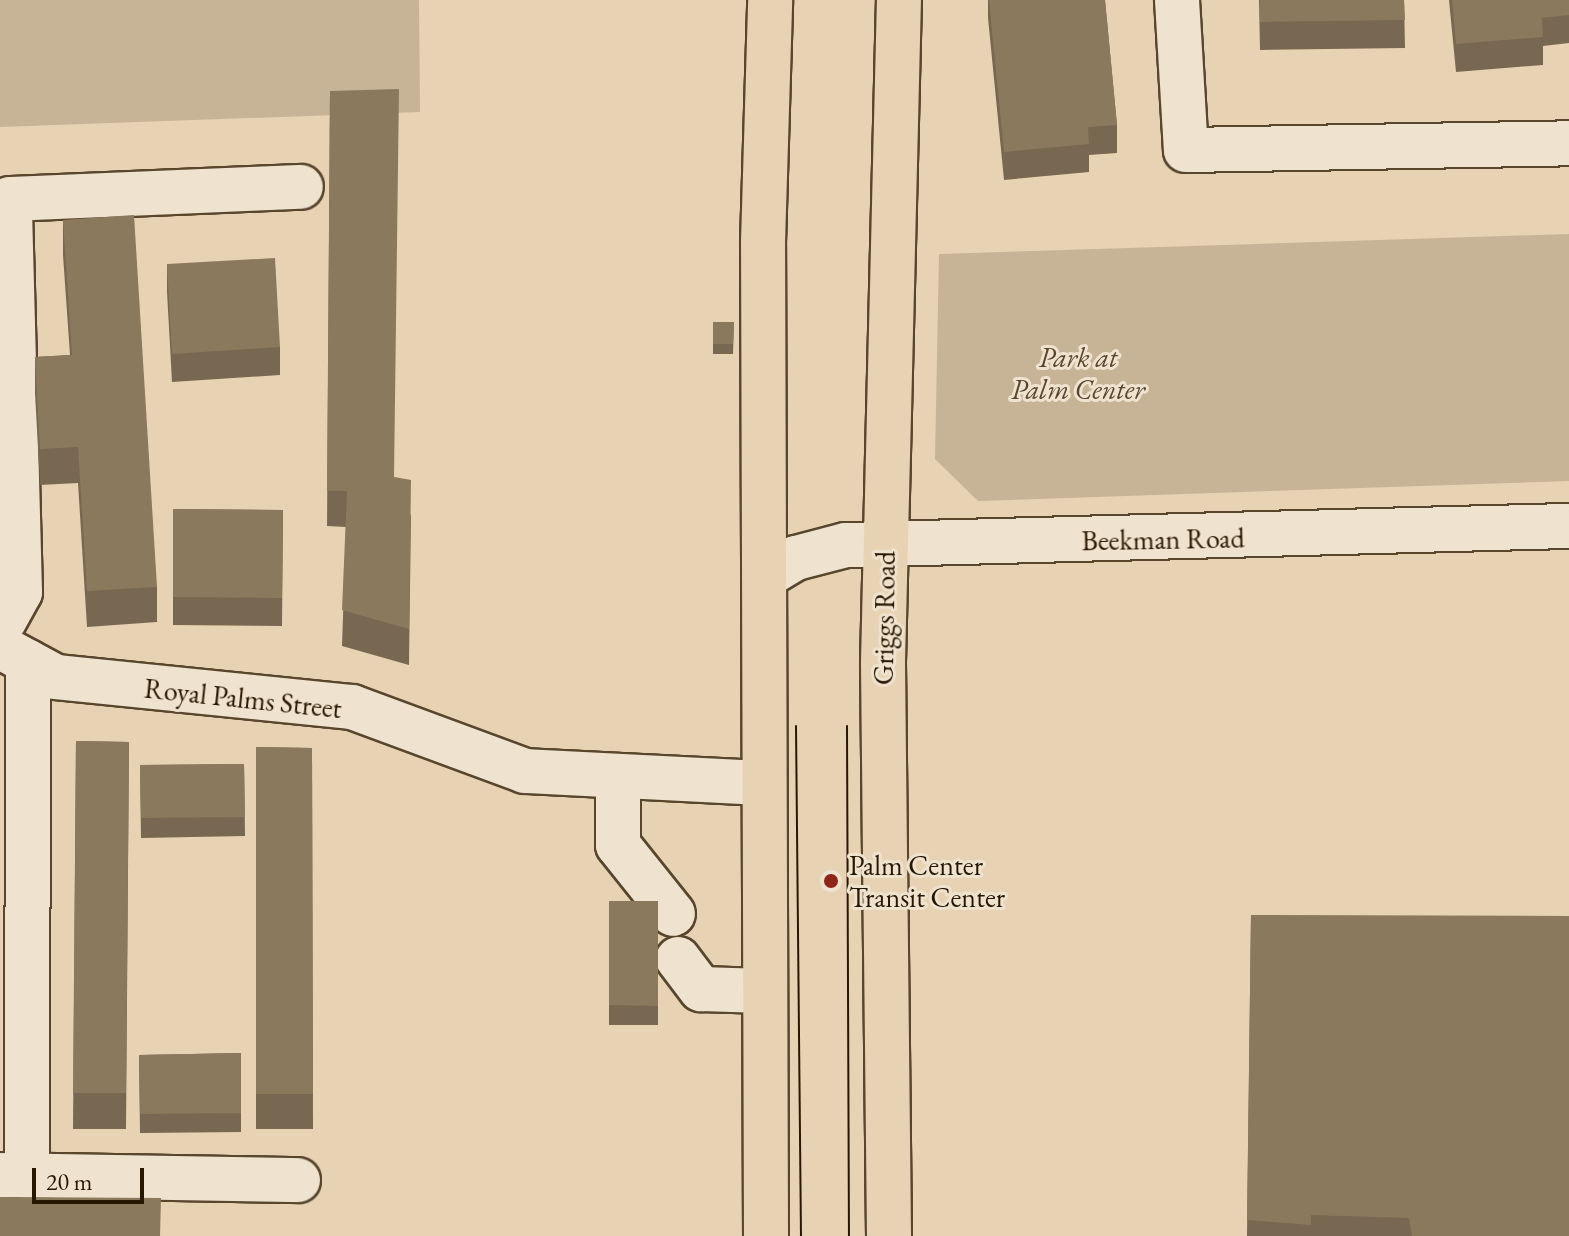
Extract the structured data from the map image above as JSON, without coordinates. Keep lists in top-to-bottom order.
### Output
{
  "streets": {
    "main road": ["Griggs Road"],
    "street": ["Beekman Road", "Royal Palms Street"]
  },
  "crossings": [
    ["Beekman Road", "Griggs Road"]
  ],
  "parks": ["Park at Palm Center"],
  "places": ["Palm Center Transit Center"],
  "scale_bar": "20 m"
}
